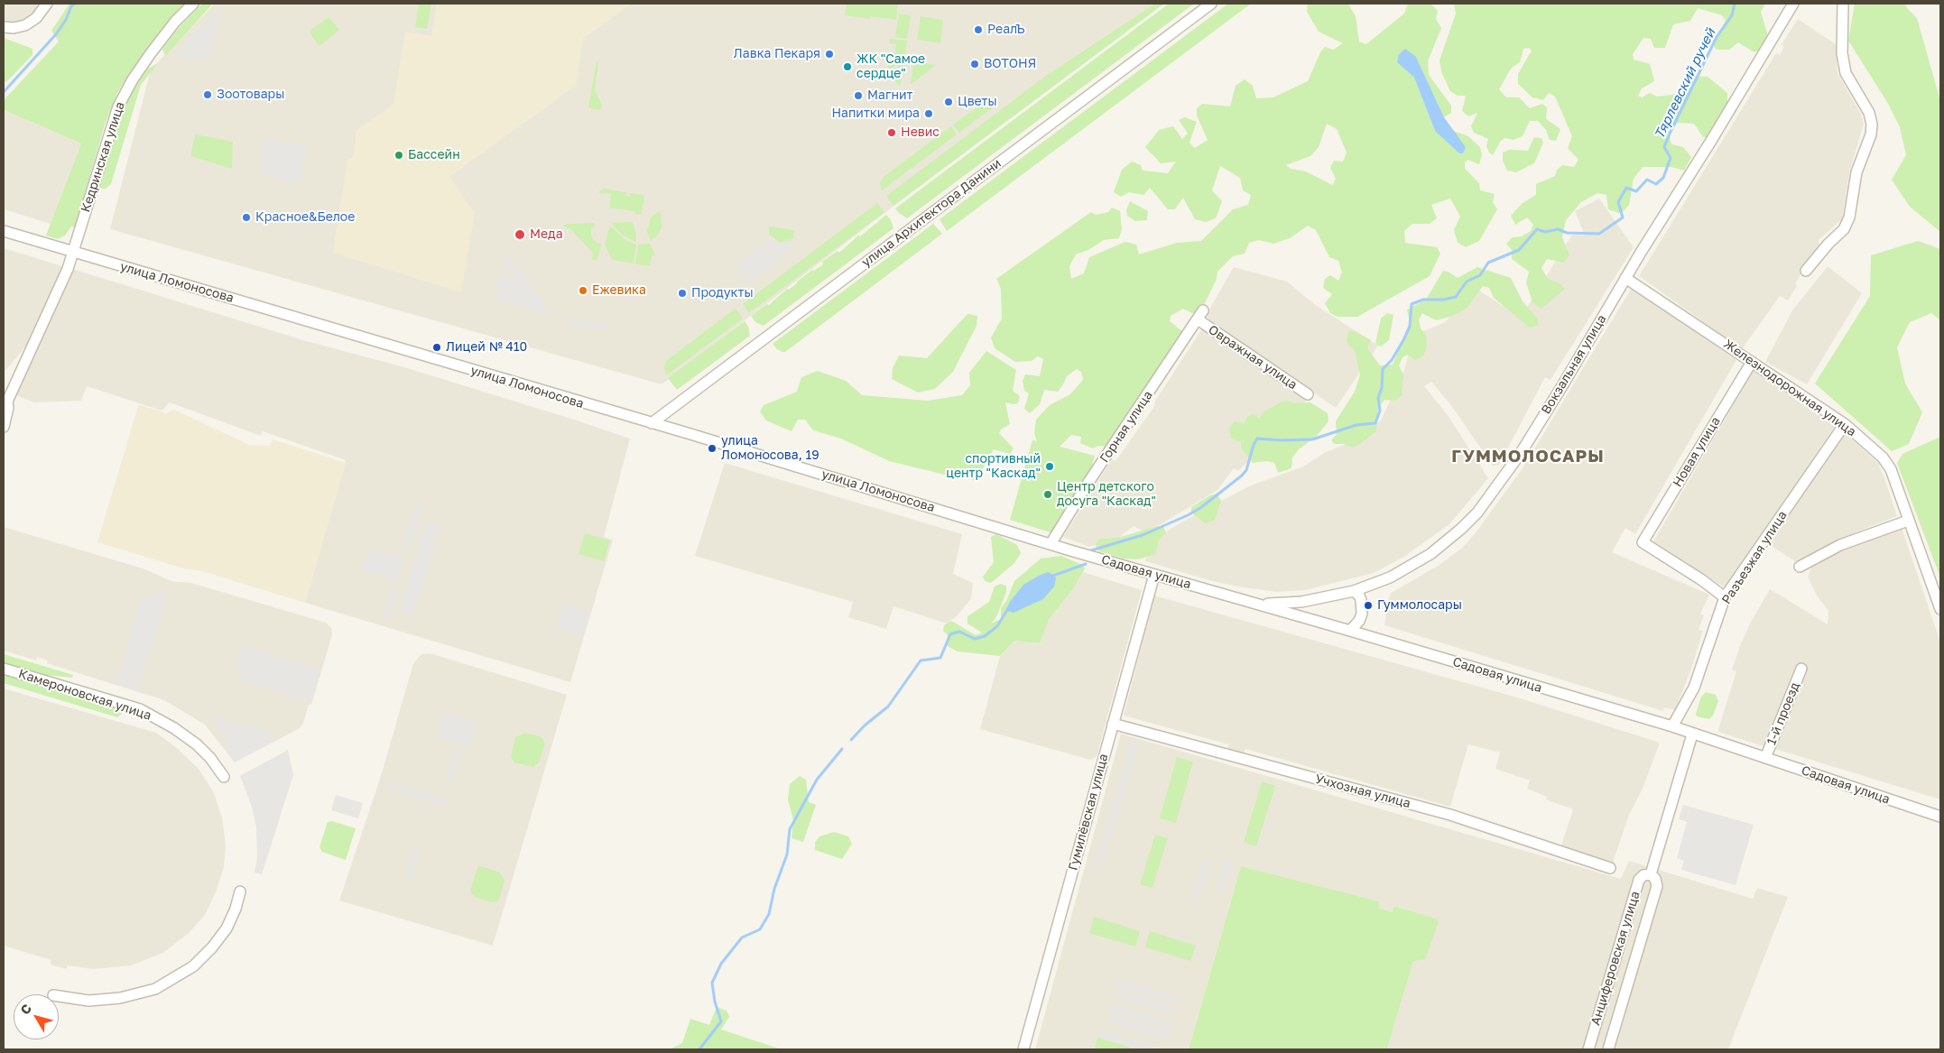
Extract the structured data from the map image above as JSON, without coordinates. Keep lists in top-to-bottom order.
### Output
{
  "streets": {
    "street": [
      "Кедринская улица",
      "улица Архитектора Данини",
      "улица Ломоносова",
      "Овражная улица",
      "Вокзальная улица",
      "Железнодорожная улица",
      "Горная улица",
      "Новая улица",
      "Разъезжая улица",
      "Садовая улица",
      "Камероновская улица",
      "1-й проезд",
      "Учхозная улица",
      "Гумилёвская улица",
      "Анциферовская улица"
    ]
  },
  "crossings": [
    ["Кедринская улица", "улица Ломоносова"],
    ["улица Архитектора Данини", "улица Ломоносова"],
    ["улица Ломоносова", "Горная улица"],
    ["улица Ломоносова", "Садовая улица"],
    ["Овражная улица", "Горная улица"],
    ["Вокзальная улица", "Железнодорожная улица"],
    ["Вокзальная улица", "Садовая улица"],
    ["Железнодорожная улица", "Новая улица"],
    ["Железнодорожная улица", "Разъезжая улица"],
    ["Горная улица", "Садовая улица"],
    ["Новая улица", "Разъезжая улица"],
    ["Разъезжая улица", "Садовая улица"],
    ["Садовая улица", "1-й проезд"],
    ["Садовая улица", "Гумилёвская улица"],
    ["Садовая улица", "Анциферовская улица"],
    ["Учхозная улица", "Гумилёвская улица"]
  ],
  "districts": ["ГУММОЛОСАРЫ"],
  "water": ["Тярлевский ручей"],
  "places": [
    "РеалЪ",
    "Лавка Пекаря",
    "ВОТОНЯ",
    "ЖК \"Самое сердце\"",
    "Зоотовары",
    "Магнит",
    "Цветы",
    "Напитки мира",
    "Невис",
    "Бассейн",
    "Красное&Белое",
    "Меда",
    "Ежевика",
    "Продукты",
    "Лицей № 410",
    "улица Ломоносова, 19",
    "спортивный центр \"Каскад\"",
    "Центр детского досуга \"Каскад\"",
    "Гуммолосары"
  ],
  "north": "top left"
}
